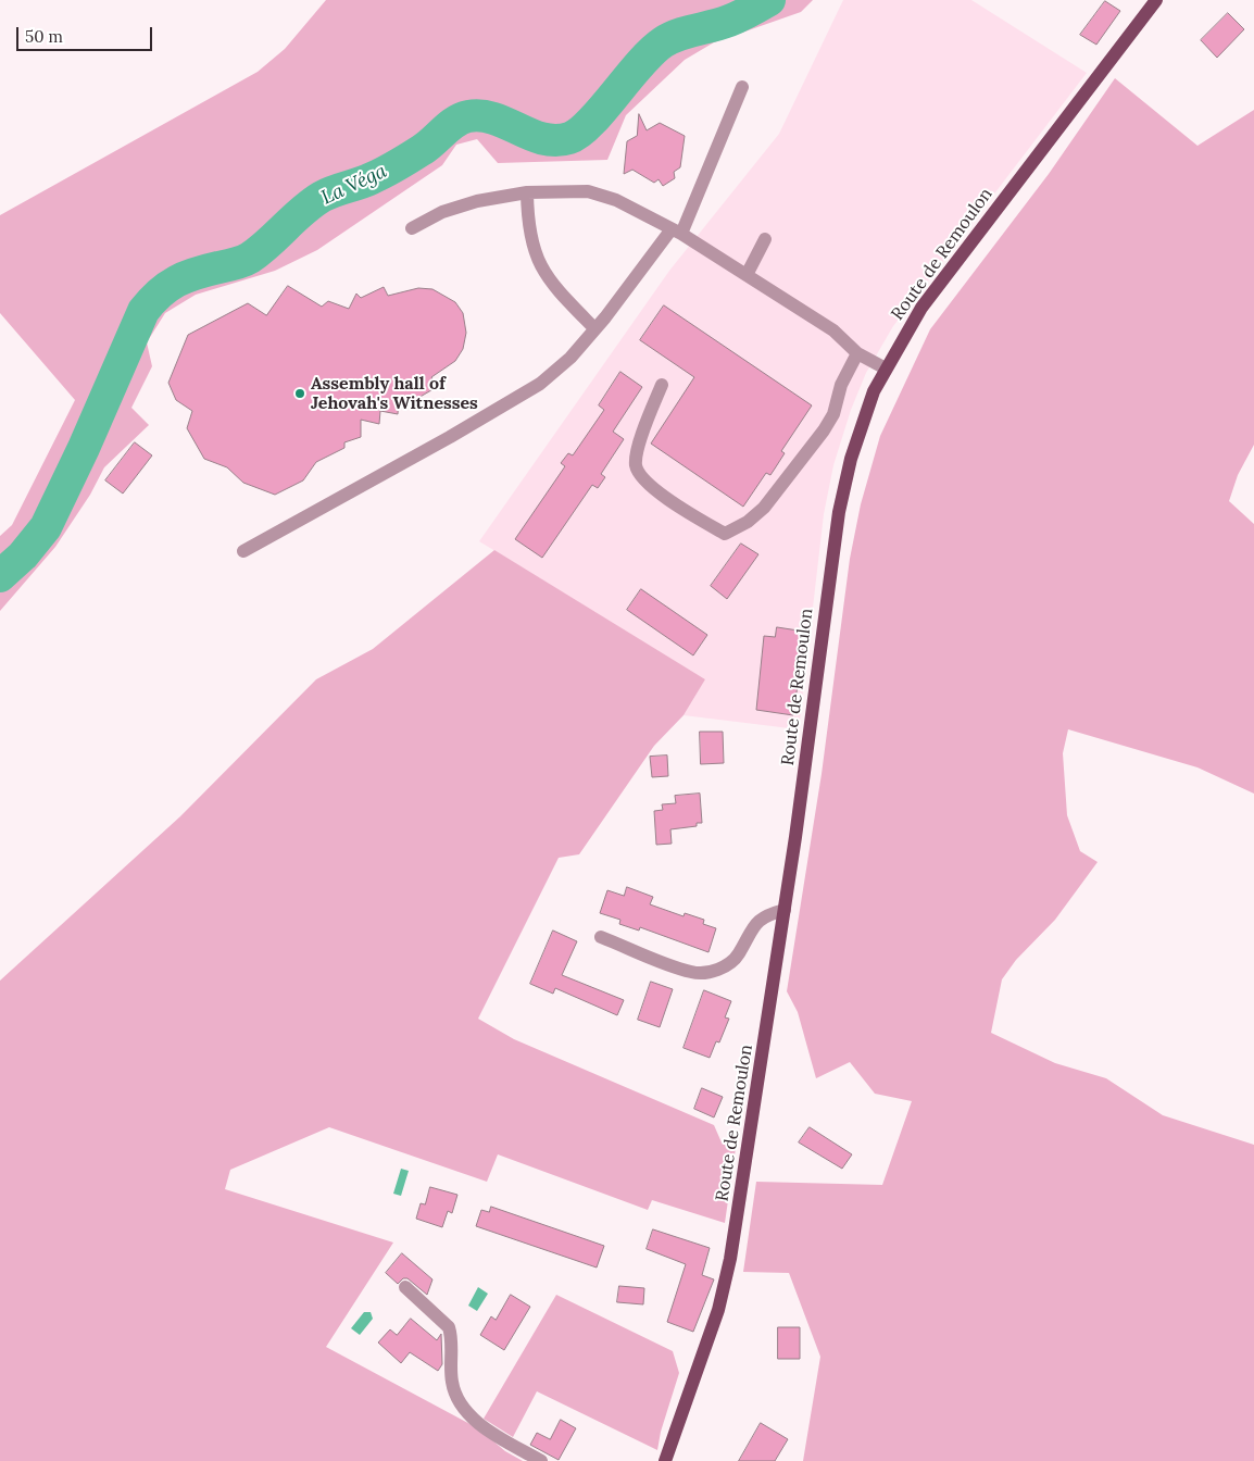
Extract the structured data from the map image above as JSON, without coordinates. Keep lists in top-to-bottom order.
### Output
{
  "streets": {
    "main road": ["Route de Remoulon"]
  },
  "water": ["La Véga"],
  "places": ["Assembly hall of Jehovah's Witnesses"],
  "scale_bar": "50 m"
}
